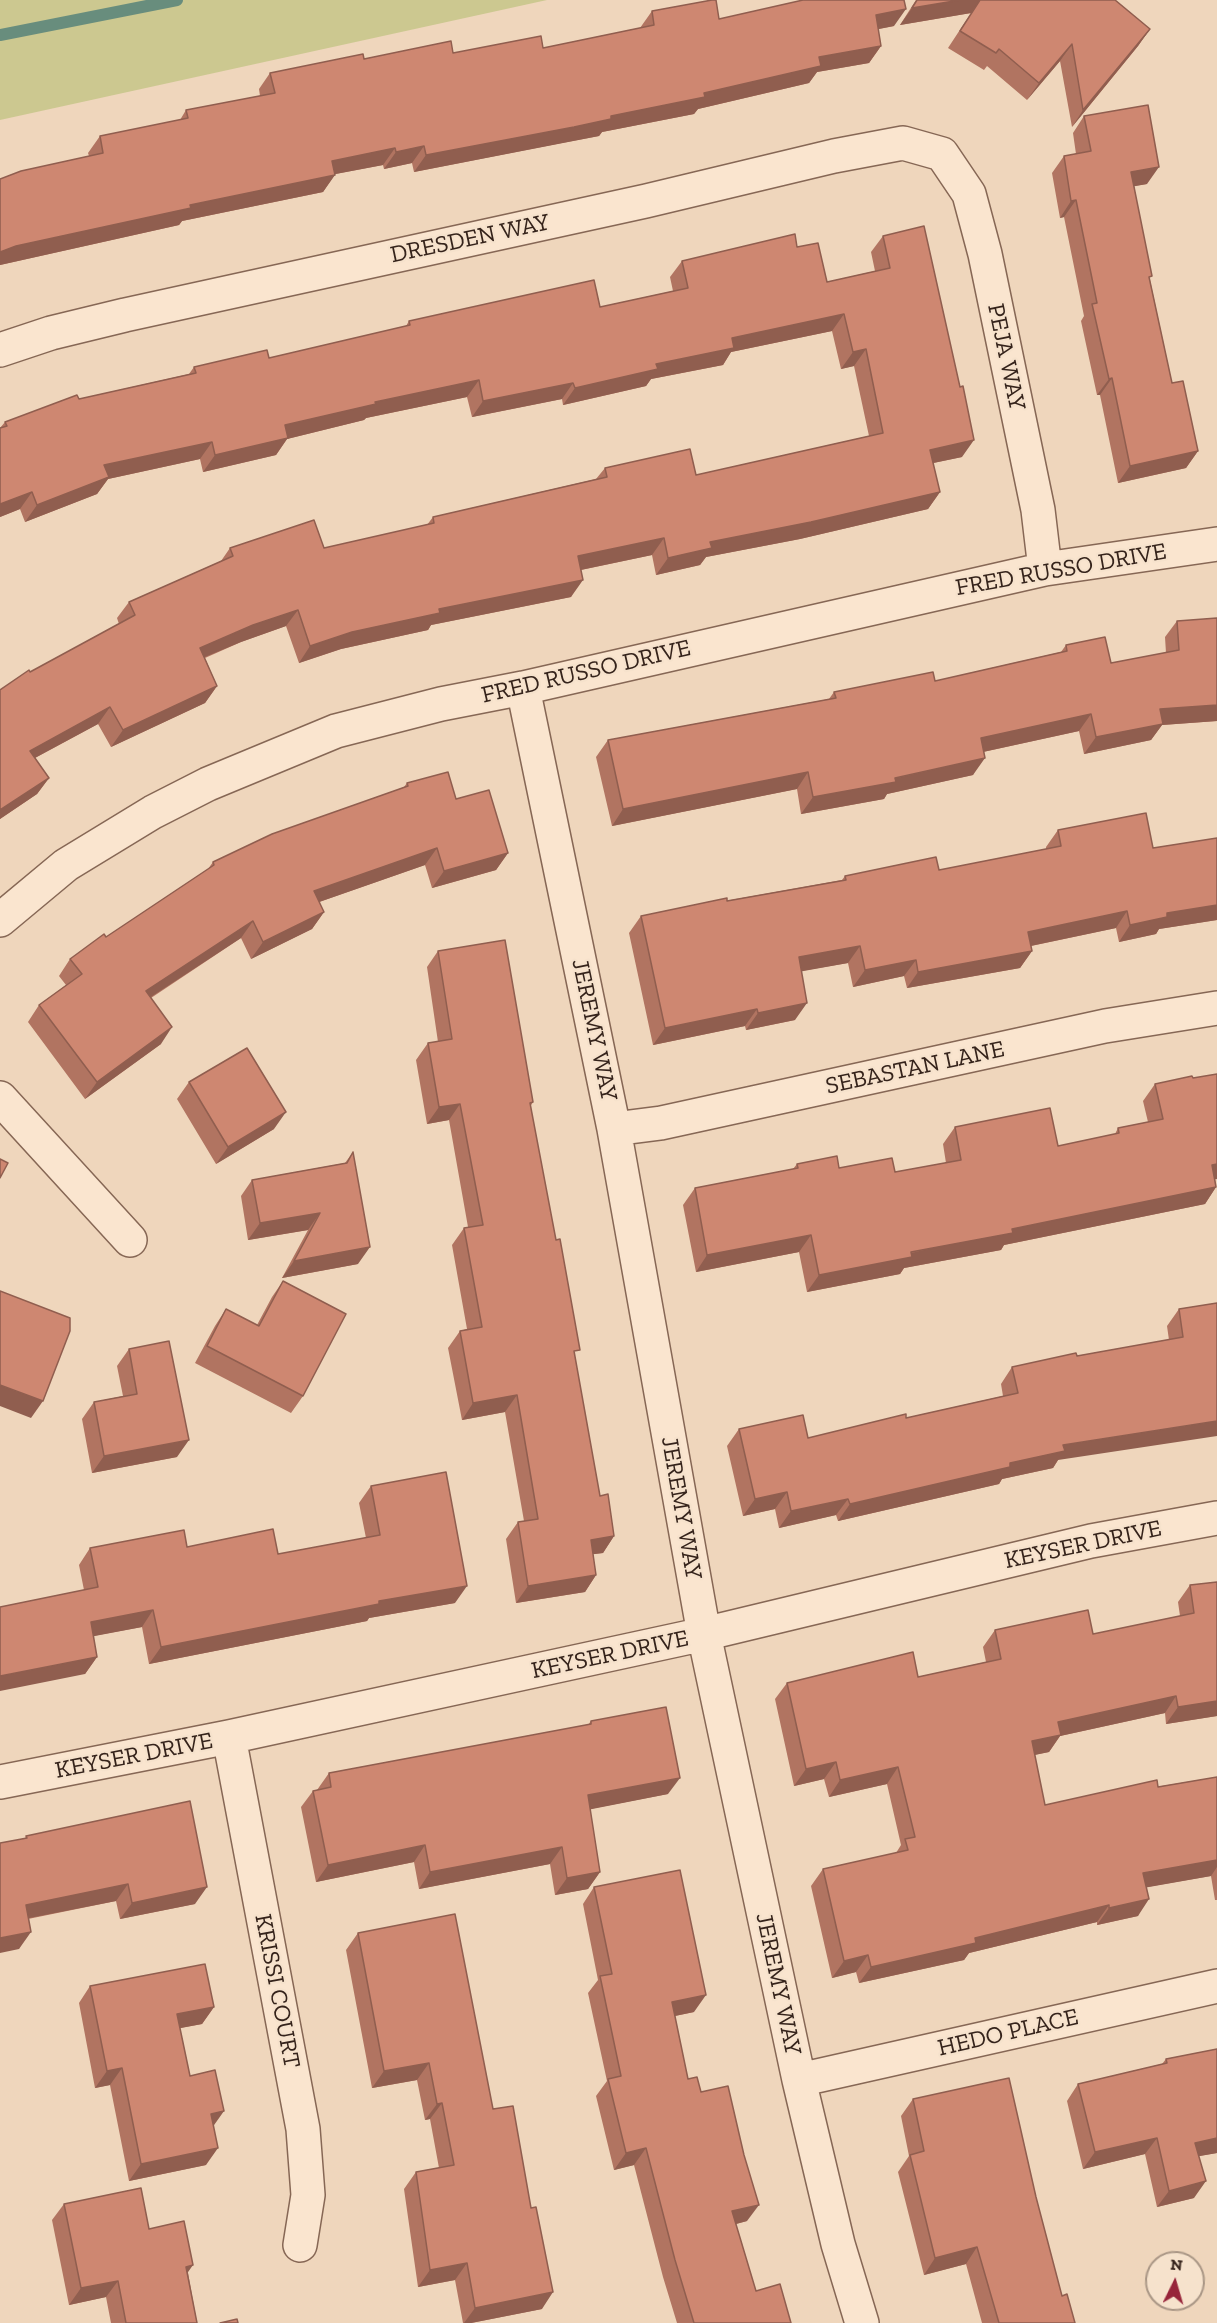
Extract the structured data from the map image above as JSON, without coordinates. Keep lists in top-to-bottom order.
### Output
{
  "streets": {
    "street": [
      "DRESDEN WAY",
      "PEJA WAY",
      "FRED RUSSO DRIVE",
      "JEREMY WAY",
      "SEBASTAN LANE",
      "KEYSER DRIVE",
      "KRISSI COURT",
      "HEDO PLACE"
    ]
  },
  "crossings": [
    ["DRESDEN WAY", "PEJA WAY"],
    ["PEJA WAY", "FRED RUSSO DRIVE"],
    ["FRED RUSSO DRIVE", "JEREMY WAY"],
    ["JEREMY WAY", "SEBASTAN LANE"],
    ["JEREMY WAY", "KEYSER DRIVE"],
    ["JEREMY WAY", "HEDO PLACE"],
    ["KEYSER DRIVE", "KRISSI COURT"]
  ],
  "north": "top"
}
